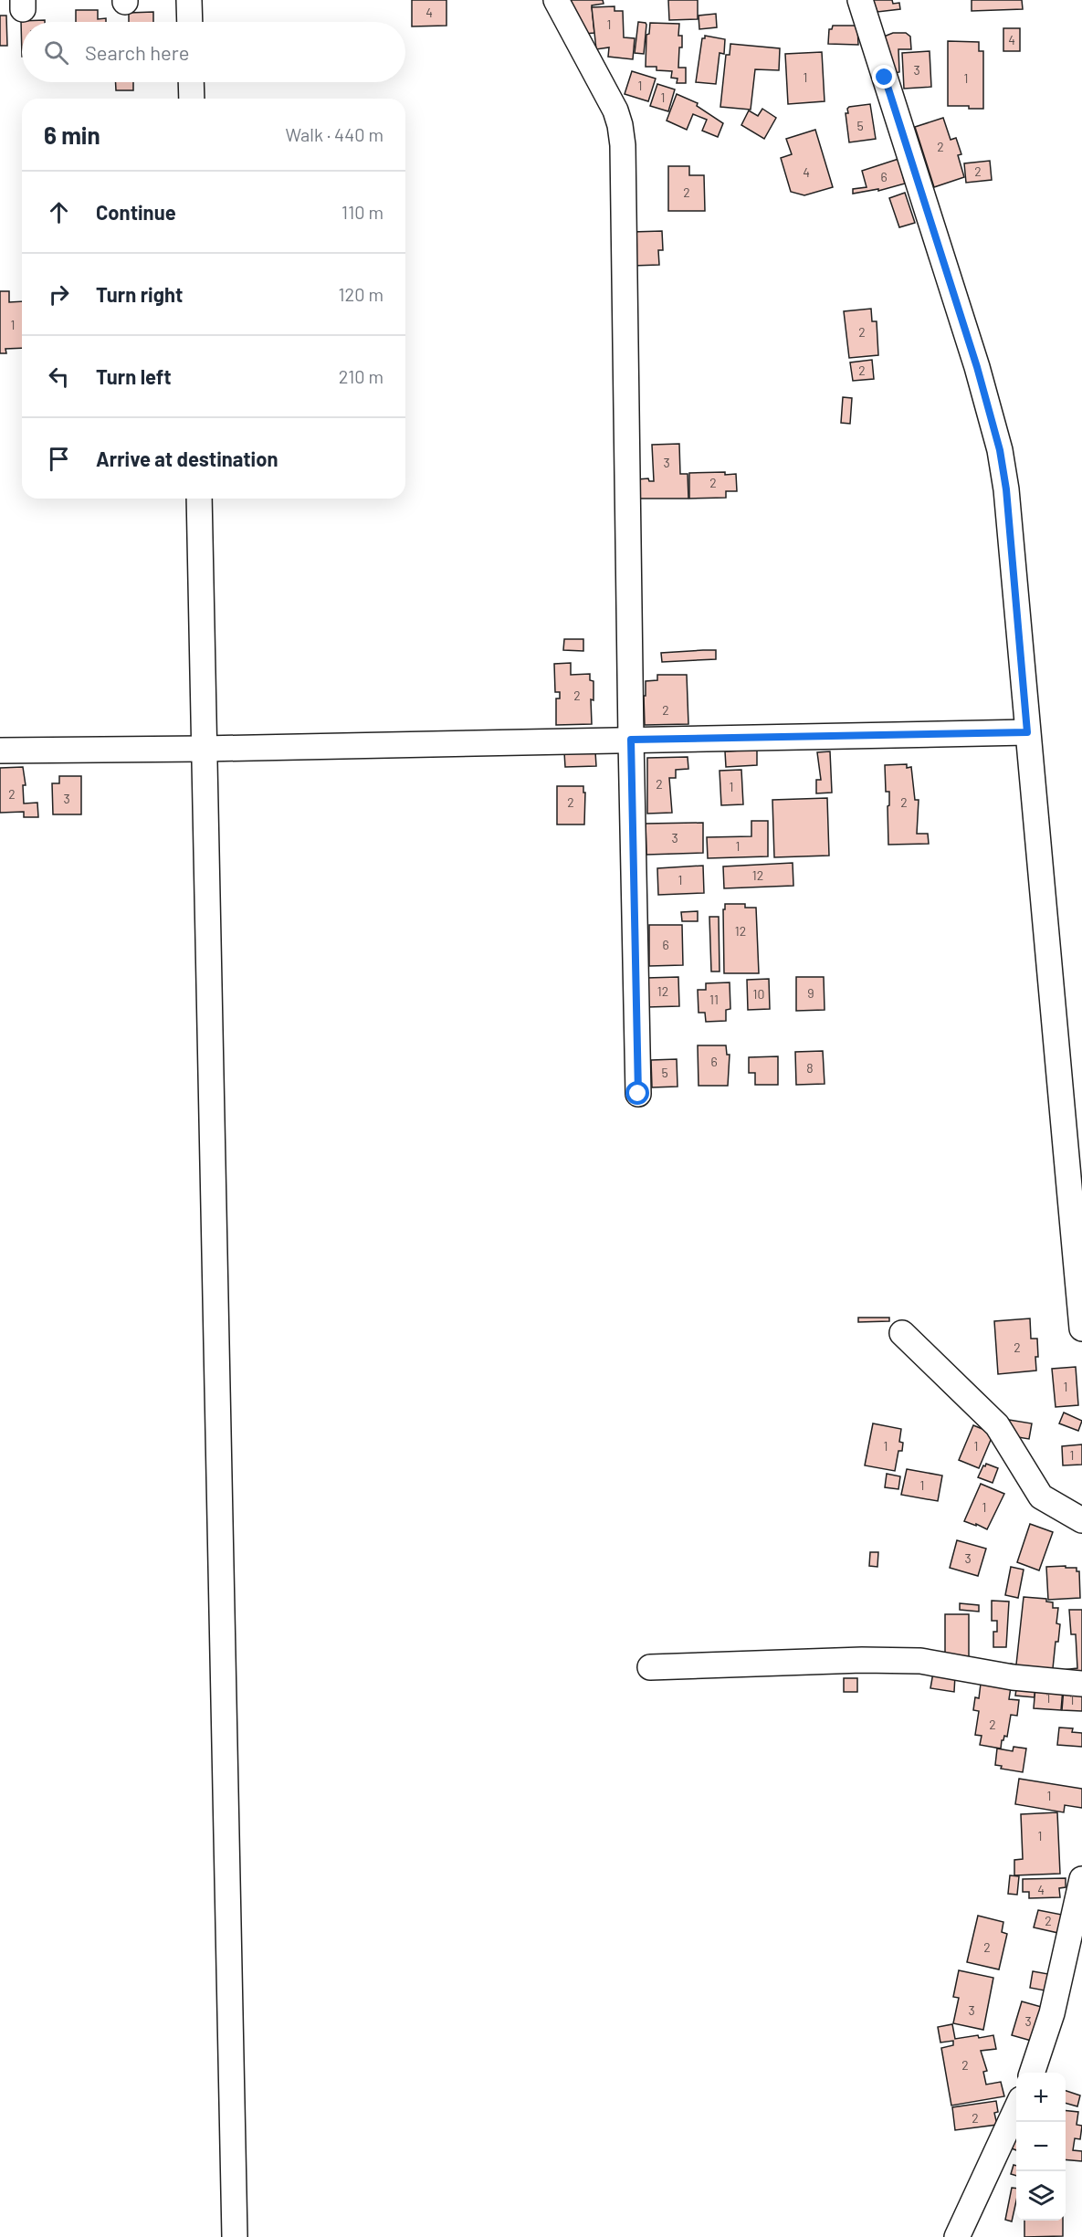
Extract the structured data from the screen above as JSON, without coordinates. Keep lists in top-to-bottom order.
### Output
{
  "house_numbers": [
    "4",
    "1",
    "4",
    "3",
    "1",
    "1",
    "1",
    "1",
    "5",
    "2",
    "2",
    "4",
    "6",
    "2",
    "1",
    "2",
    "2",
    "3",
    "2",
    "2",
    "2",
    "2",
    "1",
    "2",
    "3",
    "2",
    "2",
    "3",
    "1",
    "12",
    "1",
    "12",
    "6",
    "12",
    "9",
    "10",
    "11",
    "6",
    "8",
    "5",
    "2",
    "1",
    "1",
    "1",
    "1",
    "1",
    "1",
    "3",
    "1",
    "1",
    "2",
    "1",
    "1",
    "4",
    "2",
    "2",
    "3",
    "3",
    "2",
    "2"
  ],
  "page": {
    "search": "Search here",
    "heading": ["6 min", "Walk · 440 m"],
    "list": [
      ["Continue", "110 m"],
      ["Turn right", "120 m"],
      ["Turn left", "210 m"],
      "Arrive at destination"
    ],
    "map_buttons": ["+", "−"]
  }
}
